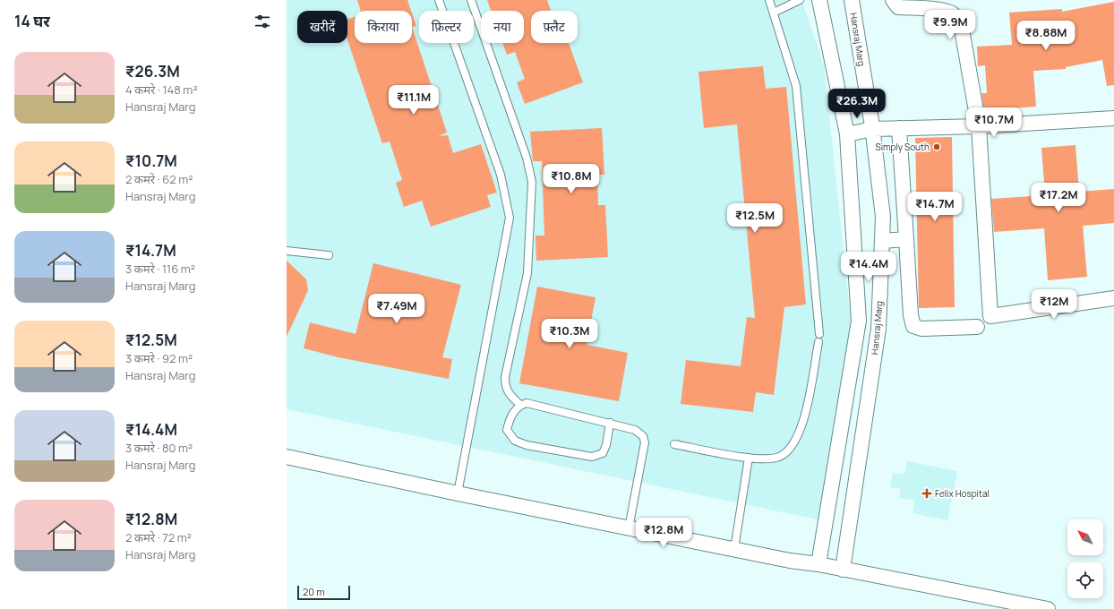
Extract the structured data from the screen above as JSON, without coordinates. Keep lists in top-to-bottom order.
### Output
{
  "streets": {
    "street": ["Hansraj Marg"]
  },
  "places": {
    "other": ["Simply South"],
    "health": ["Felix Hospital"]
  },
  "scale_bar": "20 m",
  "north": "top left",
  "page": {
    "heading": "14 घर",
    "price": [
      "₹9.9M",
      "₹8.88M",
      "₹11.1M",
      "₹26.3M",
      "₹10.7M",
      "₹10.8M",
      "₹17.2M",
      "₹14.7M",
      "₹12.5M",
      "₹14.4M",
      "₹12M",
      "₹7.49M",
      "₹10.3M",
      "₹12.8M"
    ],
    "chip": [
      "खरीदें",
      "किराया",
      "फ़िल्टर",
      "नया",
      "फ़्लैट"
    ],
    "list": [
      {
        "name": "₹26.3M",
        "note": "4 कमरे · 148 m² · Hansraj Marg"
      },
      {
        "name": "₹10.7M",
        "note": "2 कमरे · 62 m² · Hansraj Marg"
      },
      {
        "name": "₹14.7M",
        "note": "3 कमरे · 116 m² · Hansraj Marg"
      },
      {
        "name": "₹12.5M",
        "note": "3 कमरे · 92 m² · Hansraj Marg"
      },
      {
        "name": "₹14.4M",
        "note": "3 कमरे · 80 m² · Hansraj Marg"
      },
      {
        "name": "₹12.8M",
        "note": "2 कमरे · 72 m² · Hansraj Marg"
      }
    ],
    "scale": "20 m"
  }
}
